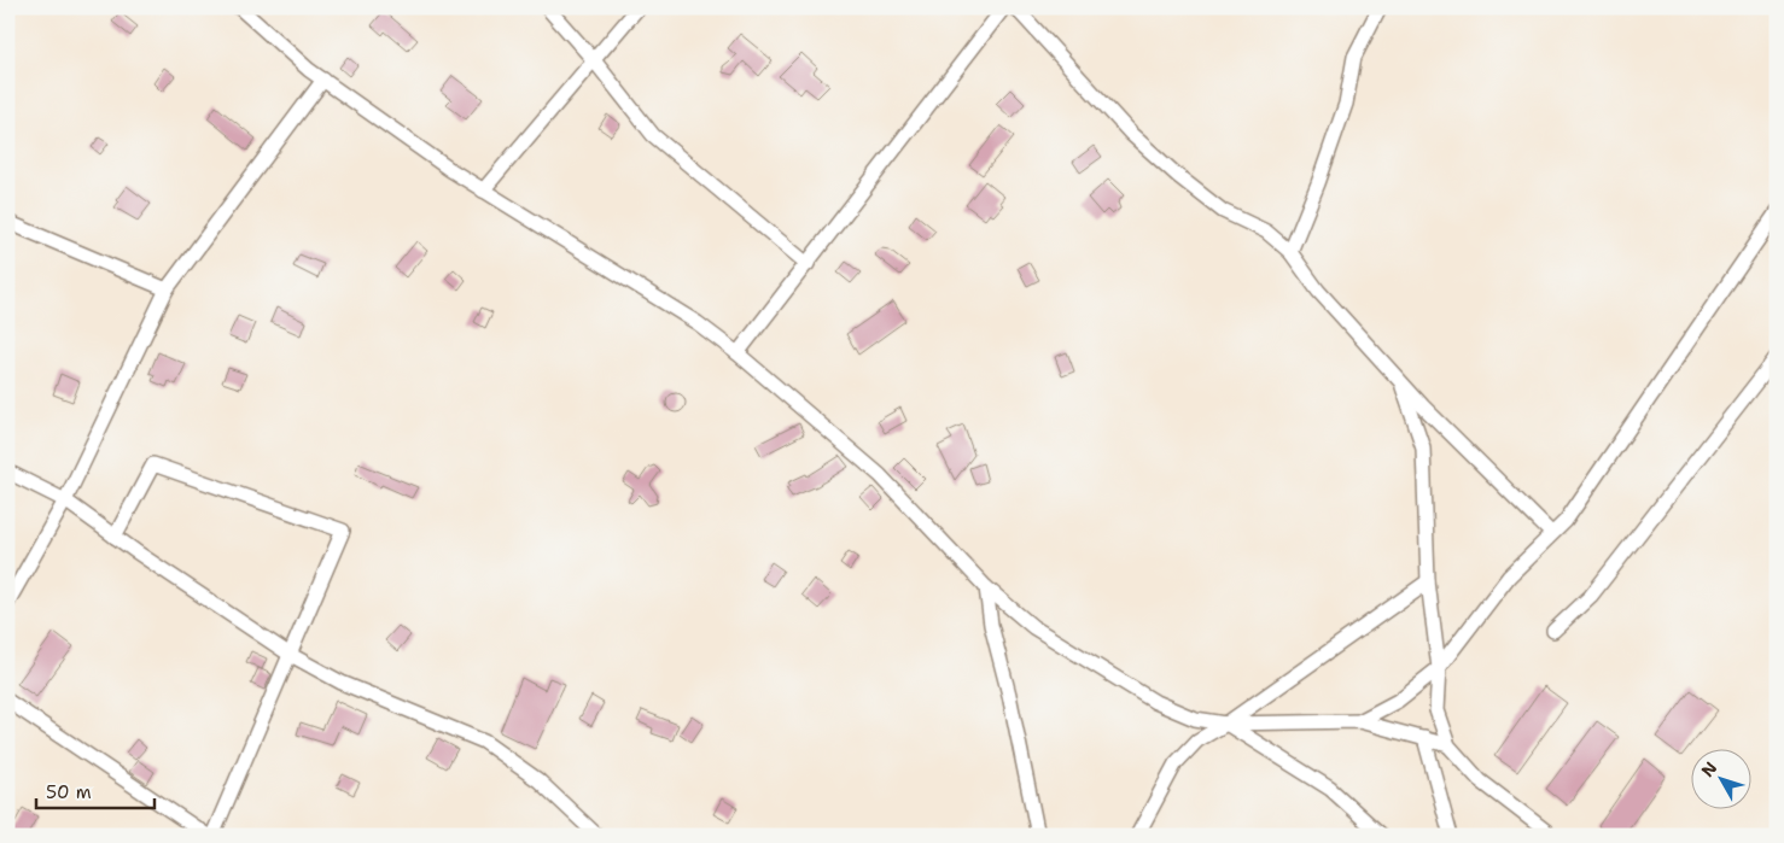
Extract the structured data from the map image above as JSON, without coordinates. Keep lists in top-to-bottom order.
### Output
{
  "scale_bar": "50 m",
  "north": "top left"
}
